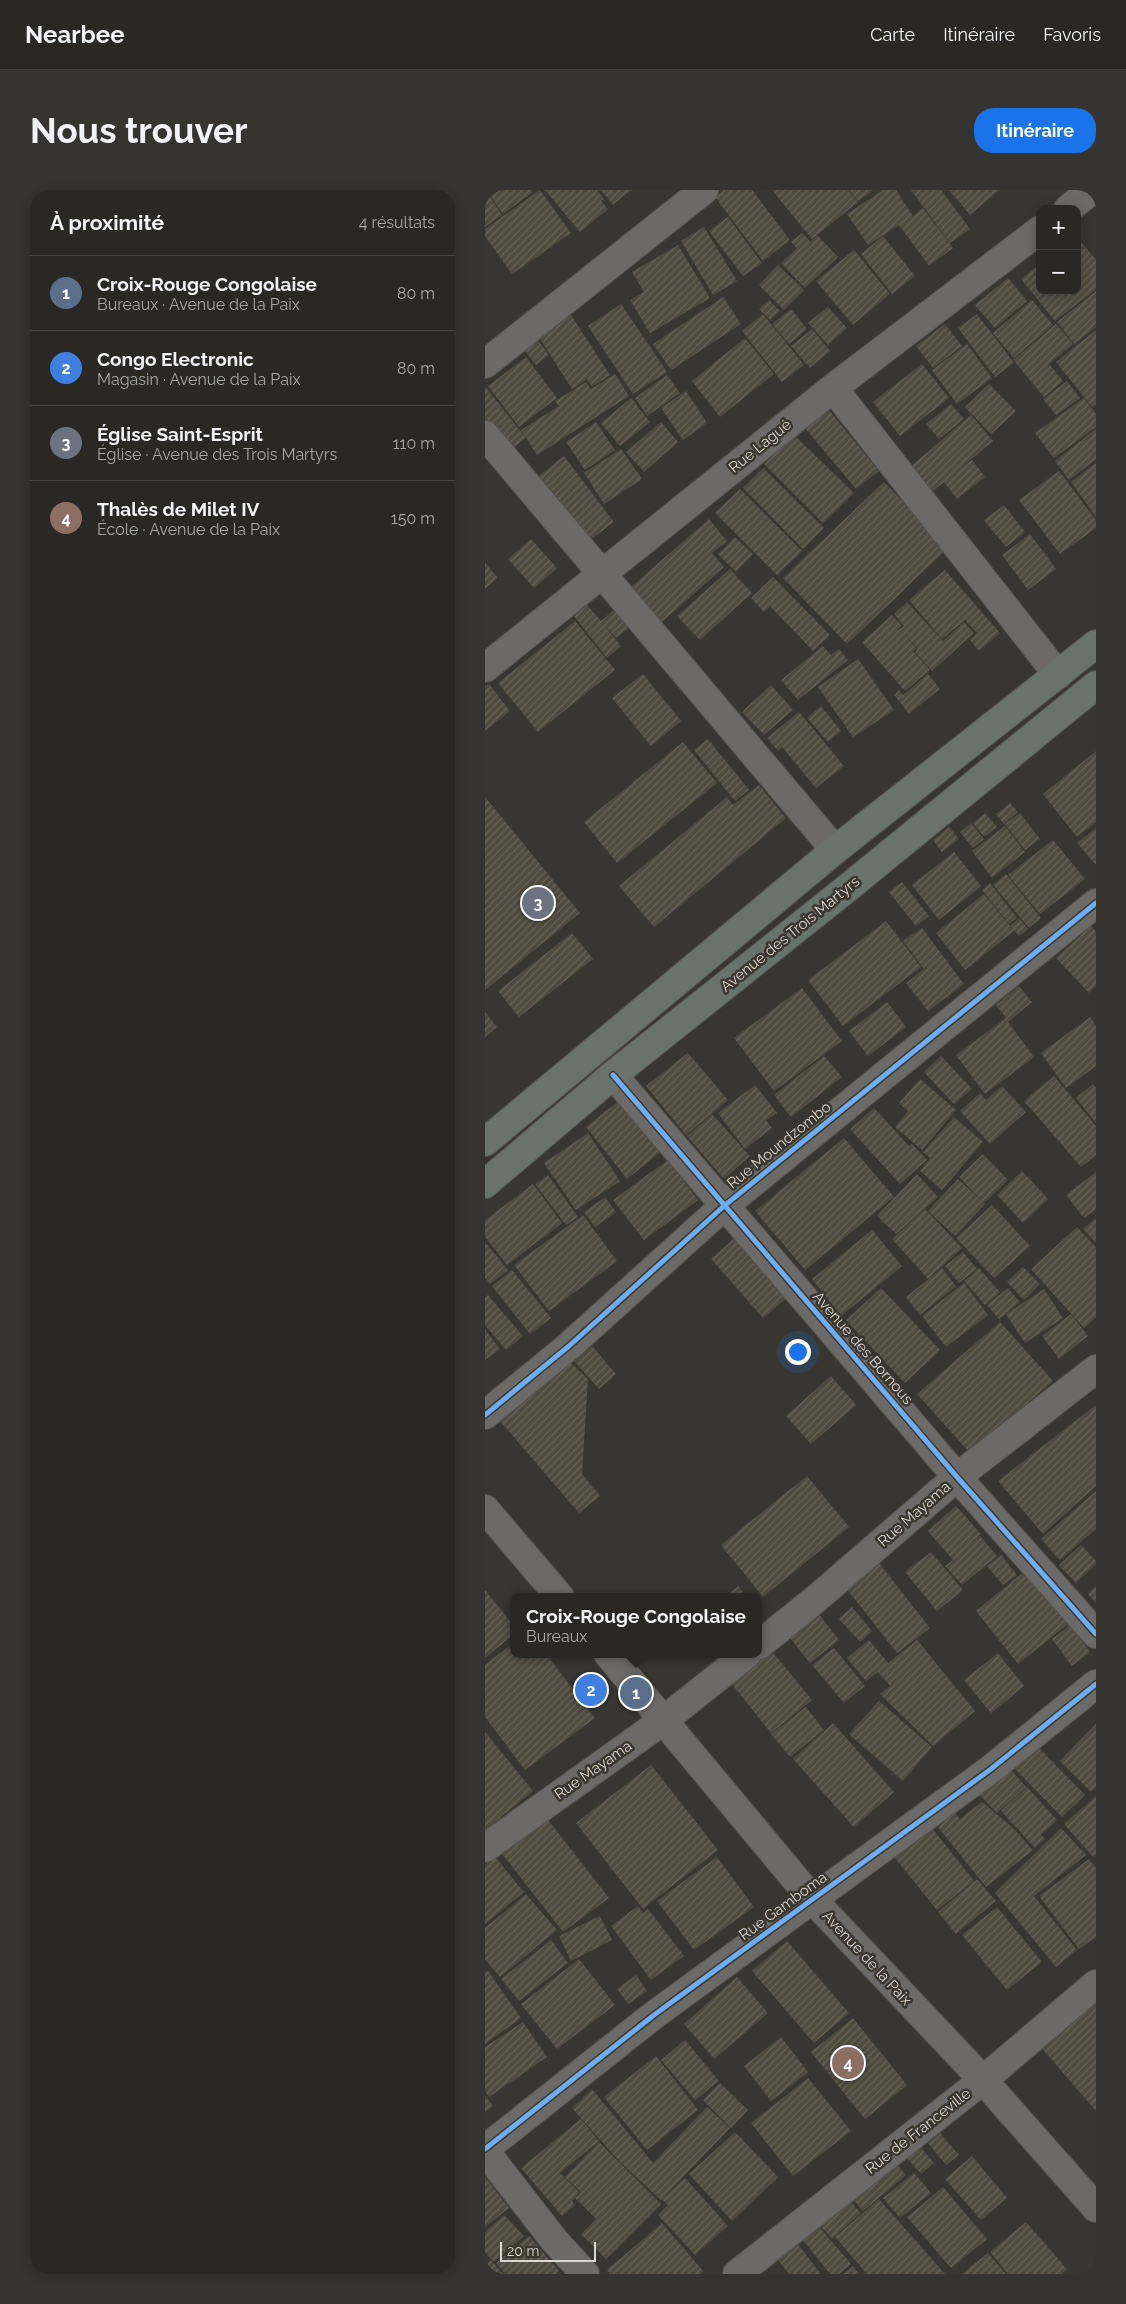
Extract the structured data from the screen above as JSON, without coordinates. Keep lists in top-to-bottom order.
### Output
{
  "streets": {
    "main road": ["Avenue des Trois Martyrs"],
    "street": [
      "Rue Lagué",
      "Rue Moundzombo",
      "Avenue des Bornous",
      "Rue Mayama",
      "Rue Gamboma",
      "Avenue de la Paix",
      "Rue de Franceville"
    ]
  },
  "crossings": [
    ["Avenue des Trois Martyrs", "Avenue des Bornous"],
    ["Rue Moundzombo", "Avenue des Bornous"],
    ["Avenue des Bornous", "Rue Mayama"],
    ["Rue Mayama", "Avenue de la Paix"],
    ["Rue Gamboma", "Avenue de la Paix"],
    ["Avenue de la Paix", "Rue de Franceville"]
  ],
  "scale_bar": "20 m",
  "page": {
    "header": "Nearbee",
    "nav": ["Carte", "Itinéraire", "Favoris"],
    "buttons": "Itinéraire",
    "title": "Nous trouver",
    "heading": ["À proximité", "4 résultats"],
    "map_buttons": ["+", "−"],
    "list": [
      {
        "mark": "1",
        "name": "Croix-Rouge Congolaise",
        "note": "Bureaux · Avenue de la Paix",
        "value": "80 m"
      },
      {
        "mark": "2",
        "name": "Congo Electronic",
        "note": "Magasin · Avenue de la Paix",
        "value": "80 m"
      },
      {
        "mark": "3",
        "name": "Église Saint-Esprit",
        "note": "Église · Avenue des Trois Martyrs",
        "value": "110 m"
      },
      {
        "mark": "4",
        "name": "Thalès de Milet IV",
        "note": "École · Avenue de la Paix",
        "value": "150 m"
      }
    ],
    "pins": [
      "3",
      "2",
      "1",
      "4"
    ],
    "popup": ["Croix-Rouge Congolaise", "Bureaux"],
    "scale": "20 m"
  }
}
